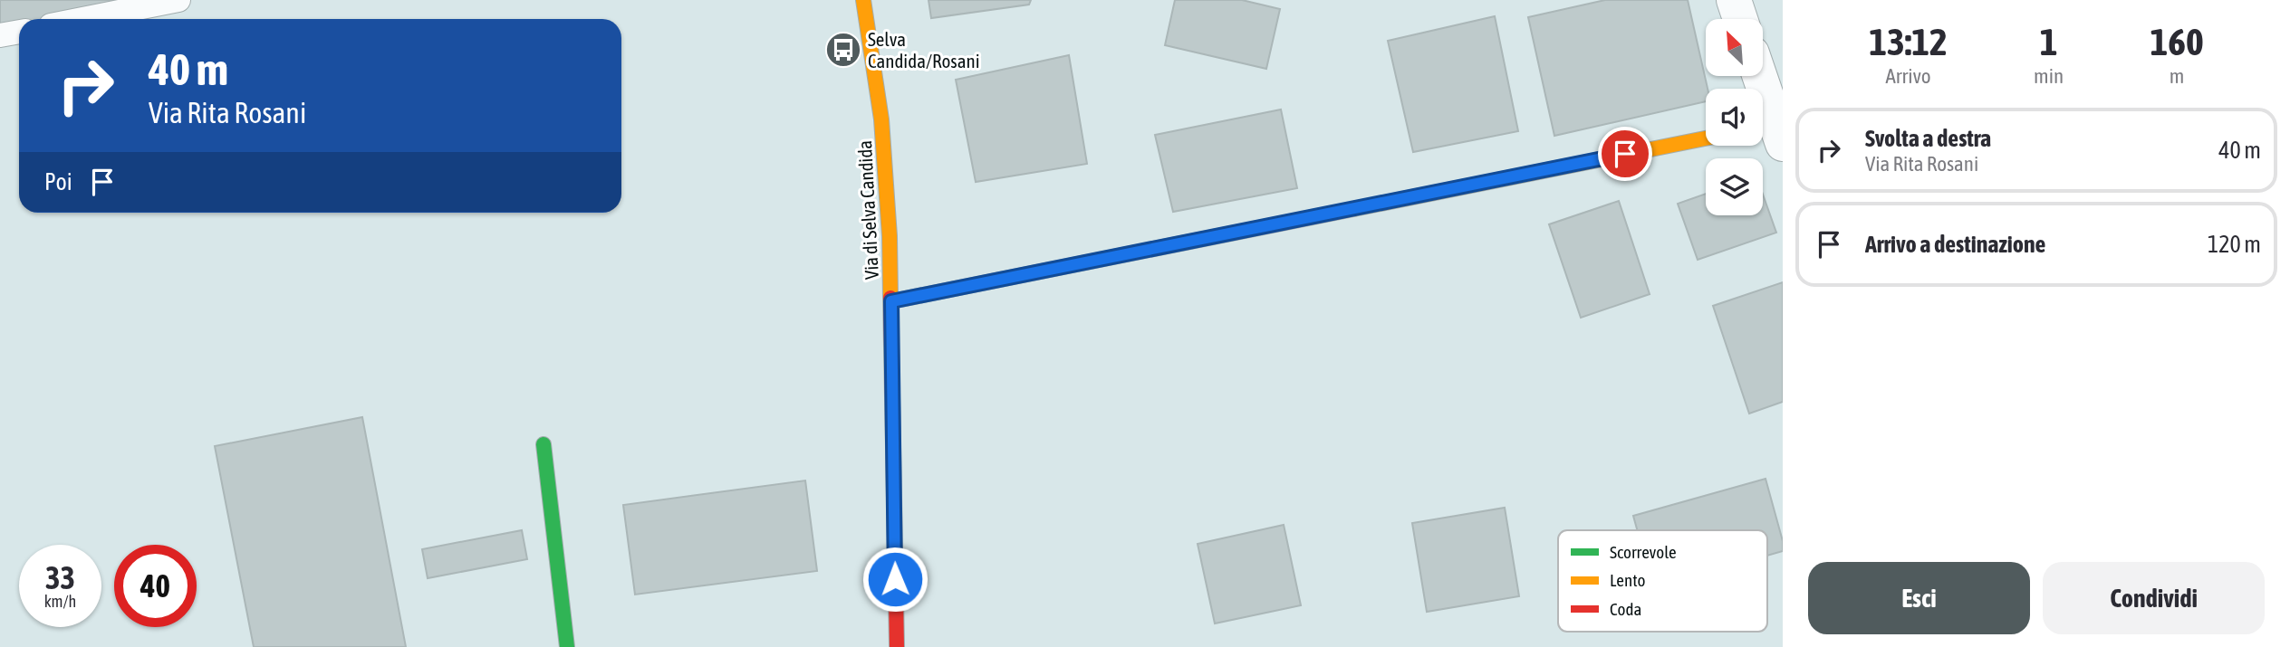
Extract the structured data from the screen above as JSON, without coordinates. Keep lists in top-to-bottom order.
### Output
{
  "streets": {
    "street": ["Via di Selva Candida"]
  },
  "places": {
    "bus stop": ["Selva Candida/Rosani"]
  },
  "legend": ["Scorrevole", "Lento", "Coda"],
  "north": "top left",
  "page": {
    "eta": [
      "13:12",
      "Arrivo",
      "1",
      "min",
      "160",
      "m"
    ],
    "turn": ["40 m", "Via Rita Rosani"],
    "list": [
      {
        "name": "Svolta a destra",
        "note": "Via Rita Rosani",
        "value": "40 m"
      },
      {
        "name": "Arrivo a destinazione",
        "value": "120 m"
      }
    ],
    "then": "Poi",
    "speed": "33 km/h",
    "limit": "40",
    "buttons": ["Esci", "Condividi"]
  }
}
